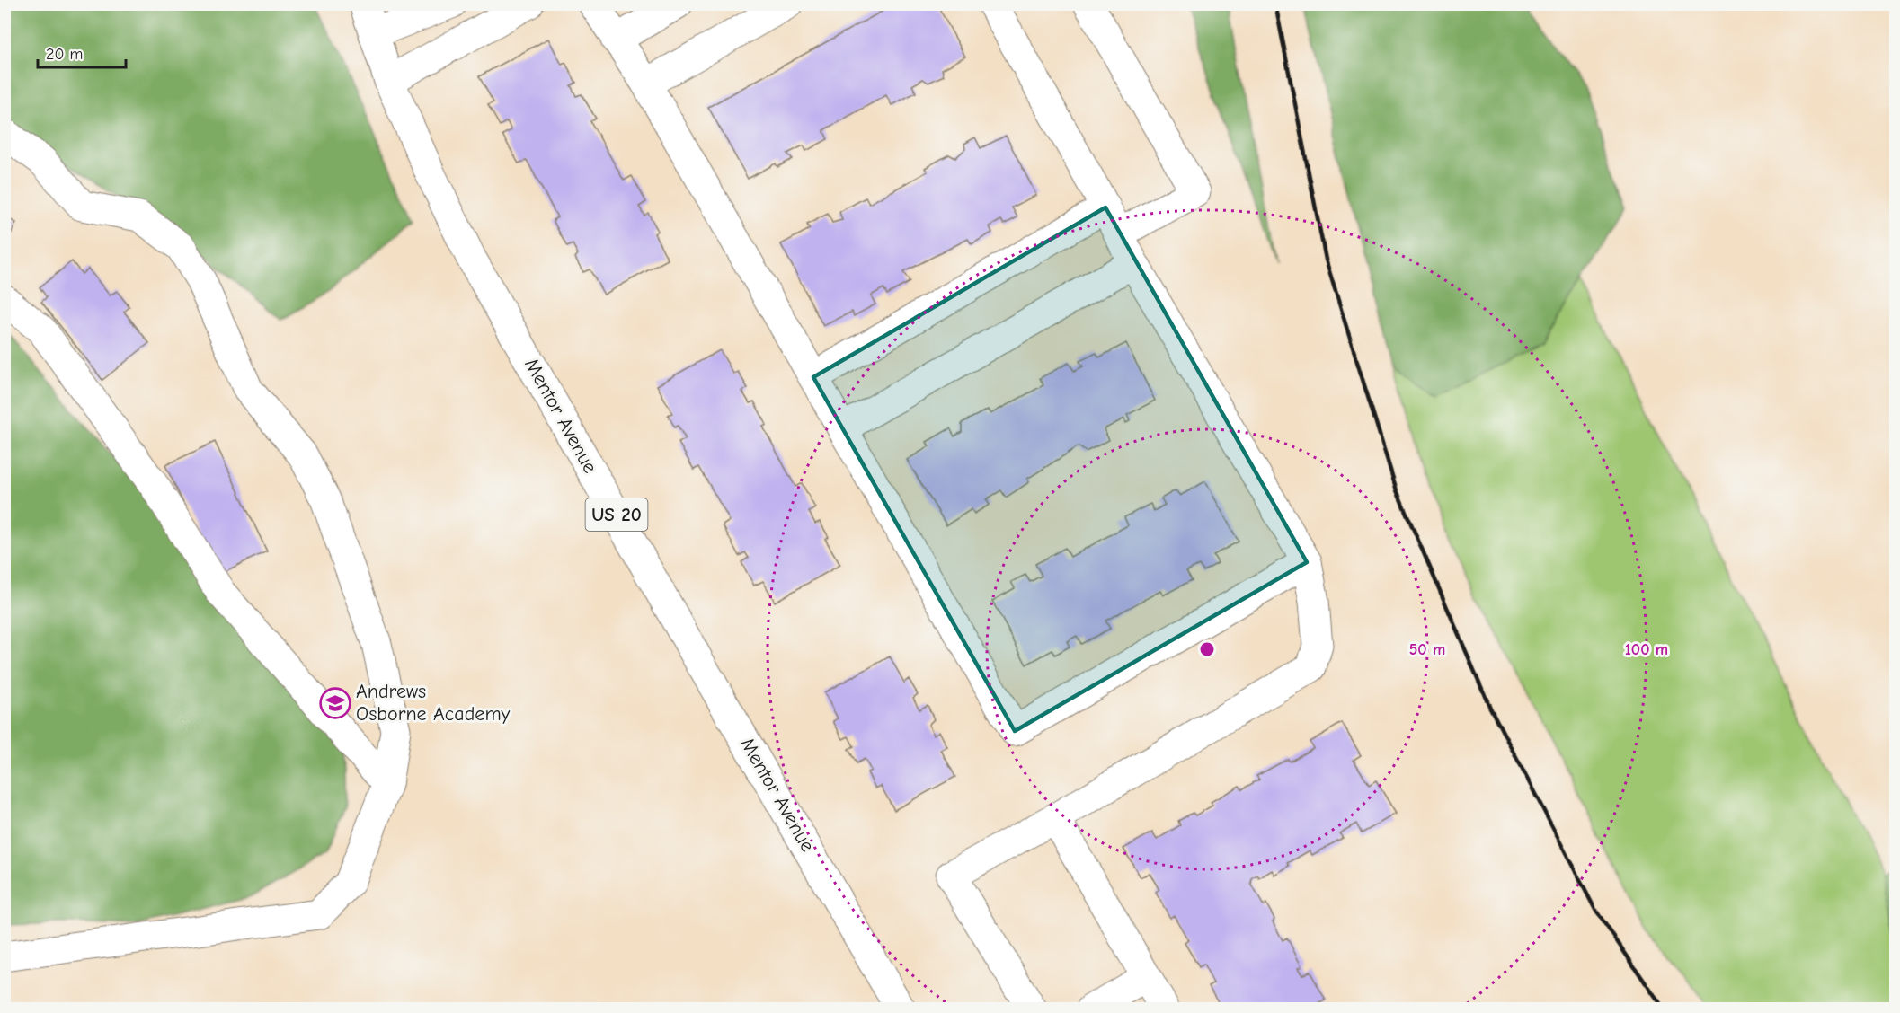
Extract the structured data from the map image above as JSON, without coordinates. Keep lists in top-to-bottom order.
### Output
{
  "streets": {
    "street": ["Mentor Avenue", "US 20"]
  },
  "places": {
    "school or university": ["Andrews Osborne Academy"]
  },
  "scale_bar": "20 m",
  "rings": ["50 m", "100 m"]
}
